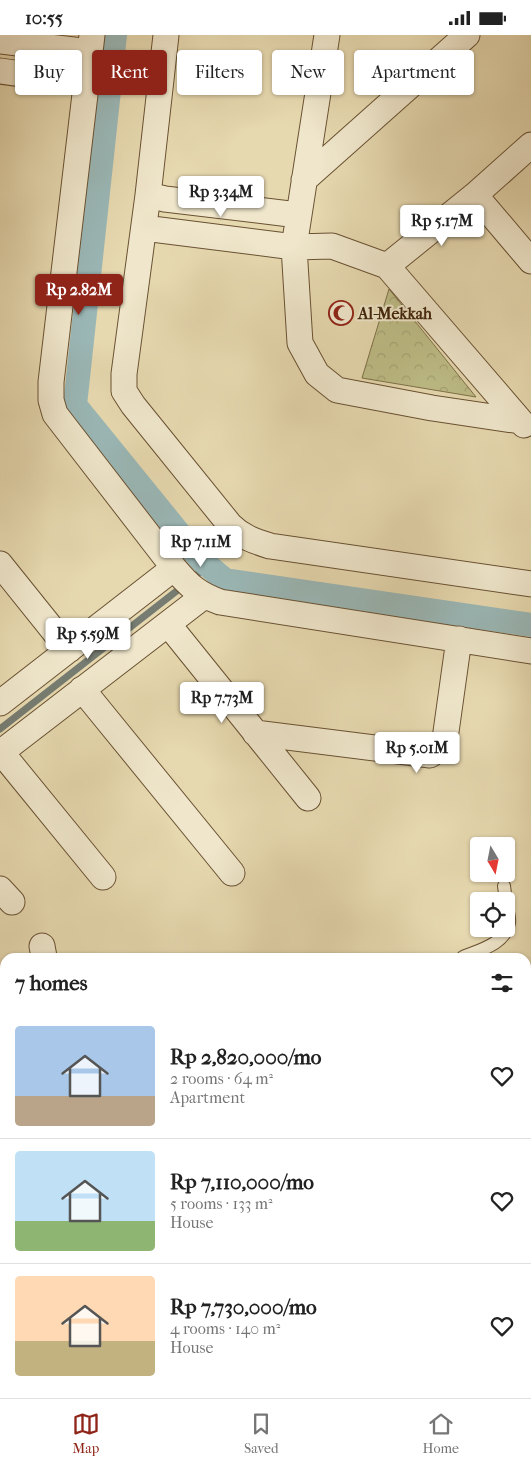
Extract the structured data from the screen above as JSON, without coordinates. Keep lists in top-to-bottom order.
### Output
{
  "places": {
    "mosque": ["Al-Mekkah"]
  },
  "north": "bottom",
  "page": {
    "status": "10:55",
    "chip": [
      "Buy",
      "Rent",
      "Filters",
      "New",
      "Apartment"
    ],
    "price": [
      "Rp 3.34M",
      "Rp 5.17M",
      "Rp 2.82M",
      "Rp 7.11M",
      "Rp 5.59M",
      "Rp 7.73M",
      "Rp 5.01M"
    ],
    "heading": "7 homes",
    "list": [
      {
        "name": "Rp 2,820,000/mo",
        "note": "2 rooms · 64 m² · Apartment"
      },
      {
        "name": "Rp 7,110,000/mo",
        "note": "5 rooms · 133 m² · House"
      },
      {
        "name": "Rp 7,730,000/mo",
        "note": "4 rooms · 140 m² · House"
      }
    ],
    "tabs": ["Map", "Saved", "Home"]
  }
}
